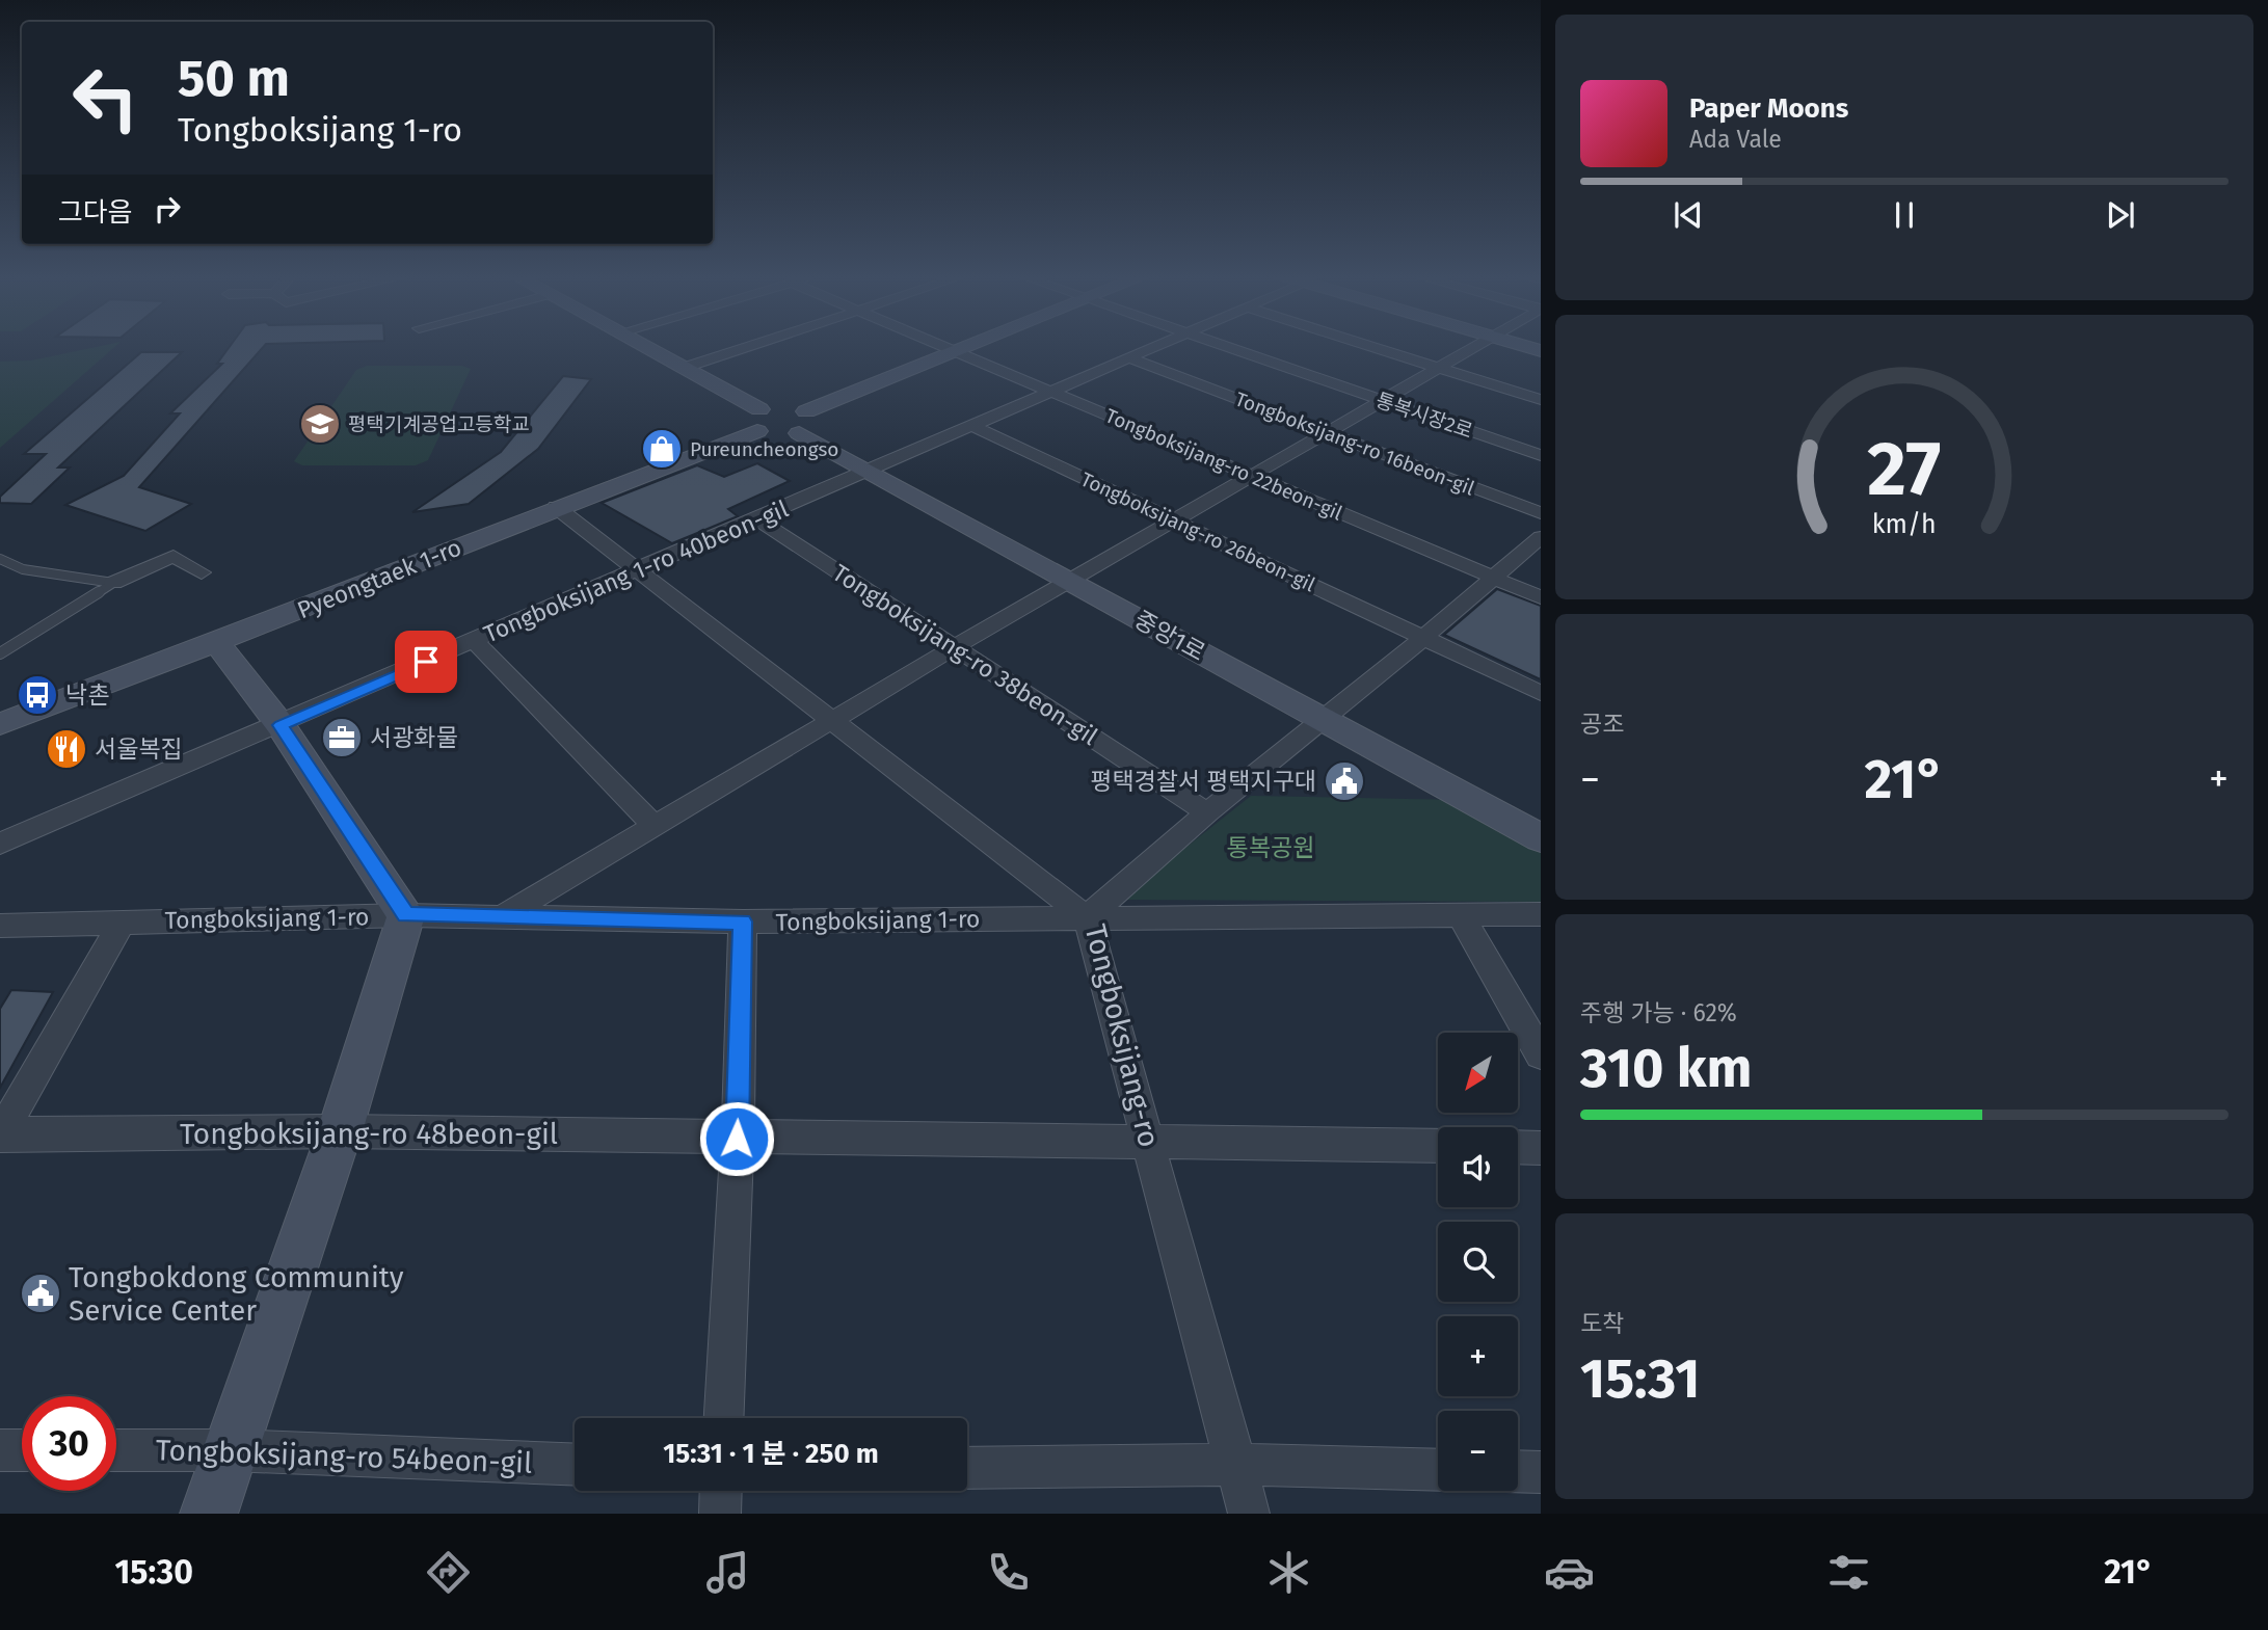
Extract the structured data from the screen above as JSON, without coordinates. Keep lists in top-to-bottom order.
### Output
{
  "streets": {
    "street": [
      "통복시장2로",
      "Tongboksijang-ro 16beon-gil",
      "Tongboksijang-ro 22beon-gil",
      "Tongboksijang-ro 26beon-gil",
      "Tongboksijang 1-ro 40beon-gil",
      "Pyeongtaek 1-ro",
      "중앙1로",
      "Tongboksijang-ro 38beon-gil",
      "Tongboksijang 1-ro",
      "Tongboksijang-ro",
      "Tongboksijang-ro 48beon-gil",
      "Tongboksijang-ro 54beon-gil"
    ]
  },
  "crossings": [
    ["Tongboksijang-ro 16beon-gil", "Tongboksijang 1-ro 40beon-gil"],
    ["Tongboksijang-ro 22beon-gil", "Tongboksijang 1-ro 40beon-gil"],
    ["Tongboksijang-ro 22beon-gil", "Tongboksijang-ro"],
    ["Tongboksijang-ro 26beon-gil", "Tongboksijang 1-ro 40beon-gil"],
    ["Tongboksijang-ro 26beon-gil", "Tongboksijang-ro"],
    ["Tongboksijang 1-ro 40beon-gil", "중앙1로"],
    ["Tongboksijang 1-ro 40beon-gil", "Tongboksijang-ro 38beon-gil"],
    ["중앙1로", "Tongboksijang-ro"],
    ["Tongboksijang-ro 38beon-gil", "Tongboksijang-ro"],
    ["Tongboksijang 1-ro", "Tongboksijang-ro"],
    ["Tongboksijang-ro", "Tongboksijang-ro 48beon-gil"]
  ],
  "parks": ["통복공원"],
  "places": {
    "school or university": ["평택기계공업고등학교"],
    "shop": ["Pureuncheongso"],
    "bus stop": ["낙촌"],
    "office": ["서광화물"],
    "restaurant": ["서울복집"],
    "public building": ["평택경찰서 평택지구대", "Tongbokdong Community Service Center"]
  },
  "north": "bottom left",
  "page": {
    "turn": ["50 m", "Tongboksijang 1-ro"],
    "song": ["Paper Moons", "Ada Vale"],
    "then": "그다음",
    "tile": [
      "공조",
      ["주행 가능 · 62%", "310 km"],
      ["도착", "15:31"]
    ],
    "heat": ["−", "21°", "+"],
    "map_buttons": ["+", "−"],
    "limit": "30",
    "trip": "15:31 · 1 분 · 250 m",
    "tabs": ["15:30", "21°"],
    "gauge": ["27", "km/h"]
  }
}
